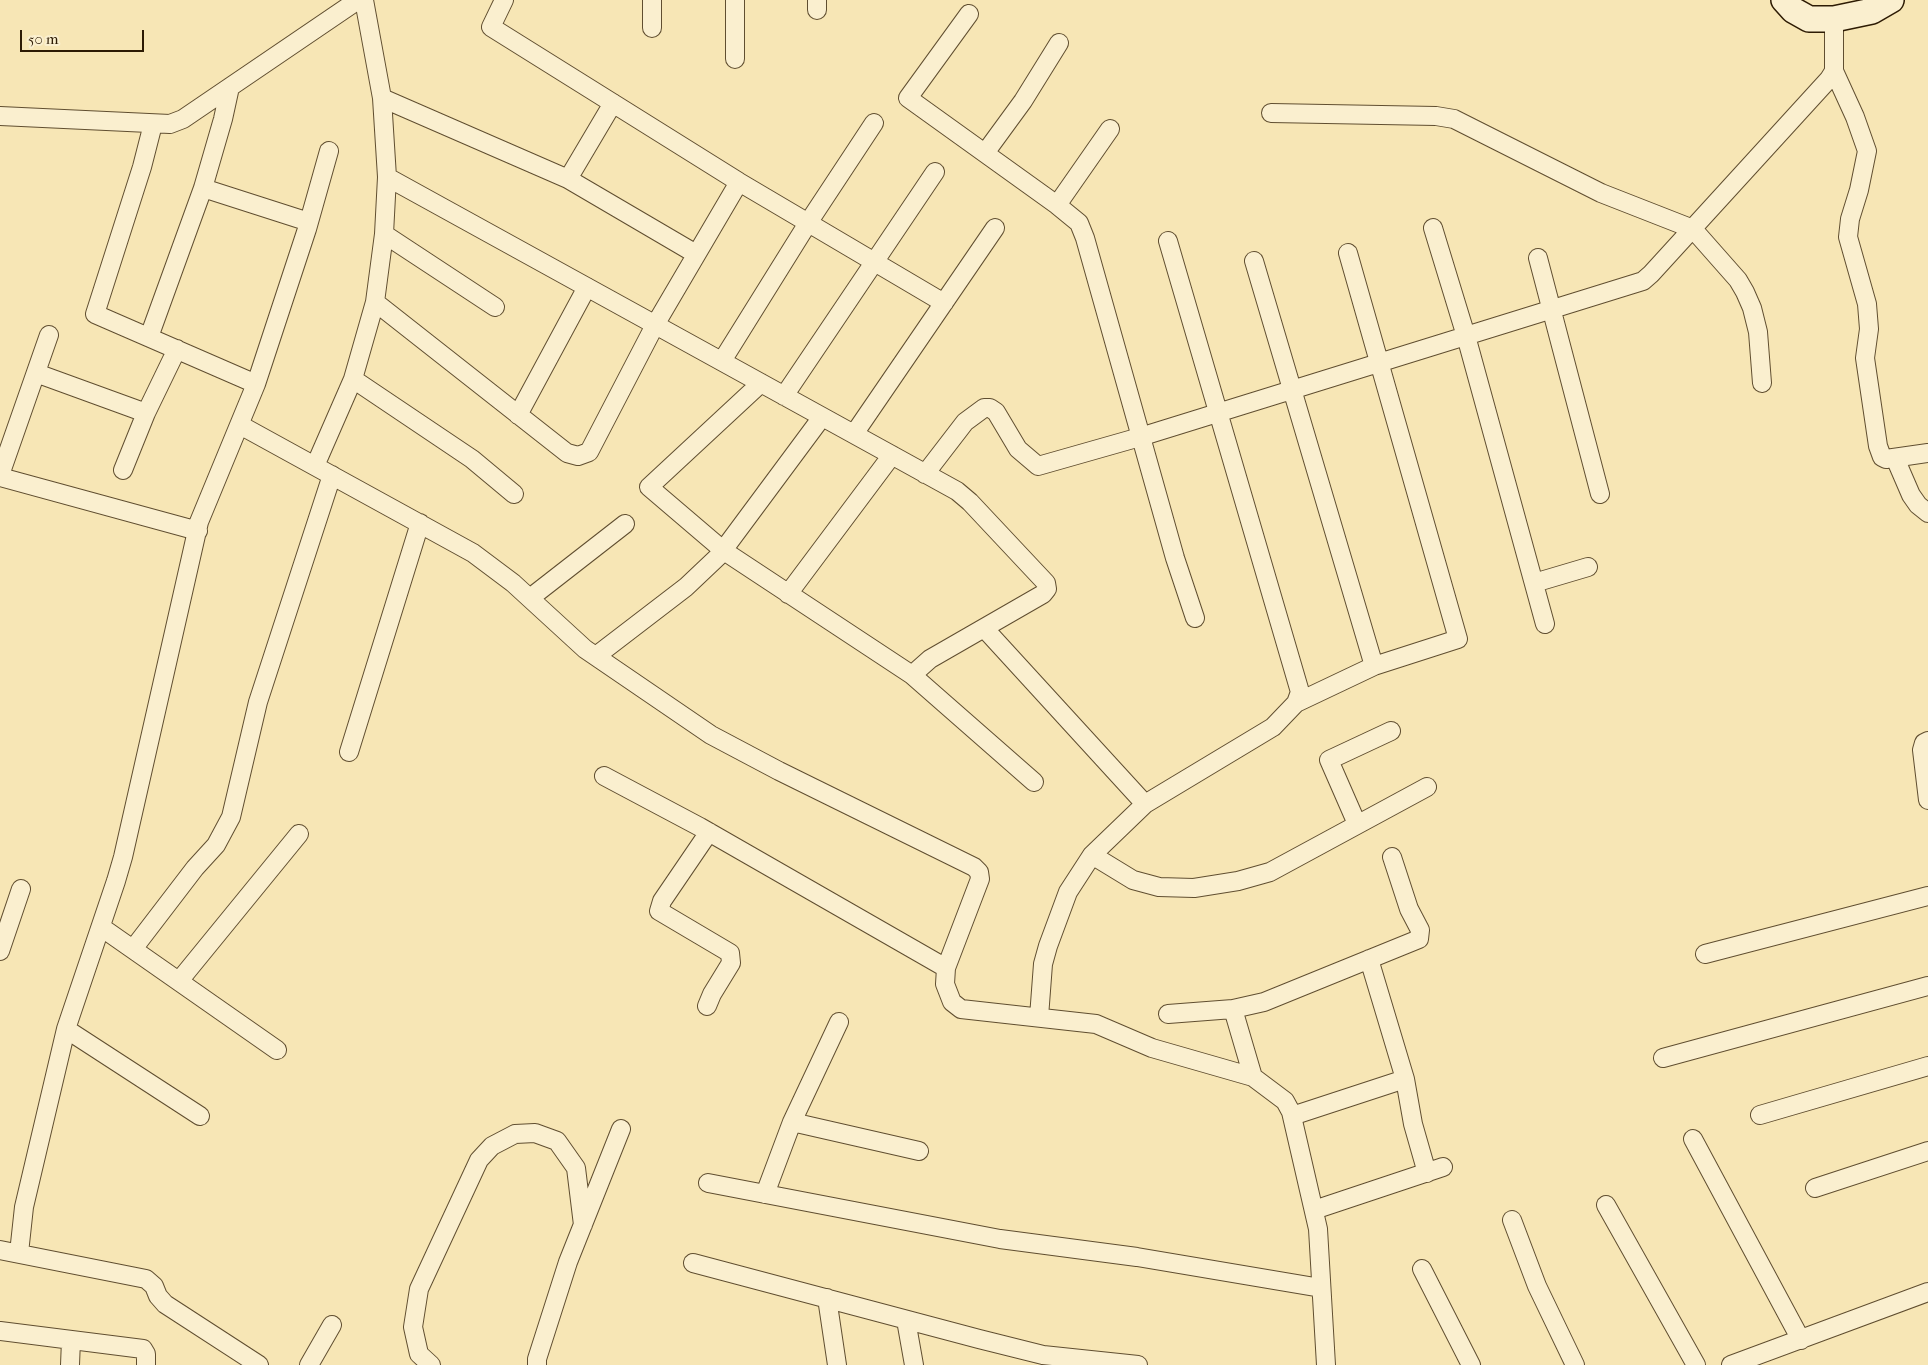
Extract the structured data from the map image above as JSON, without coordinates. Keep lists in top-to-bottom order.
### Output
{
  "scale_bar": "50 m"
}
